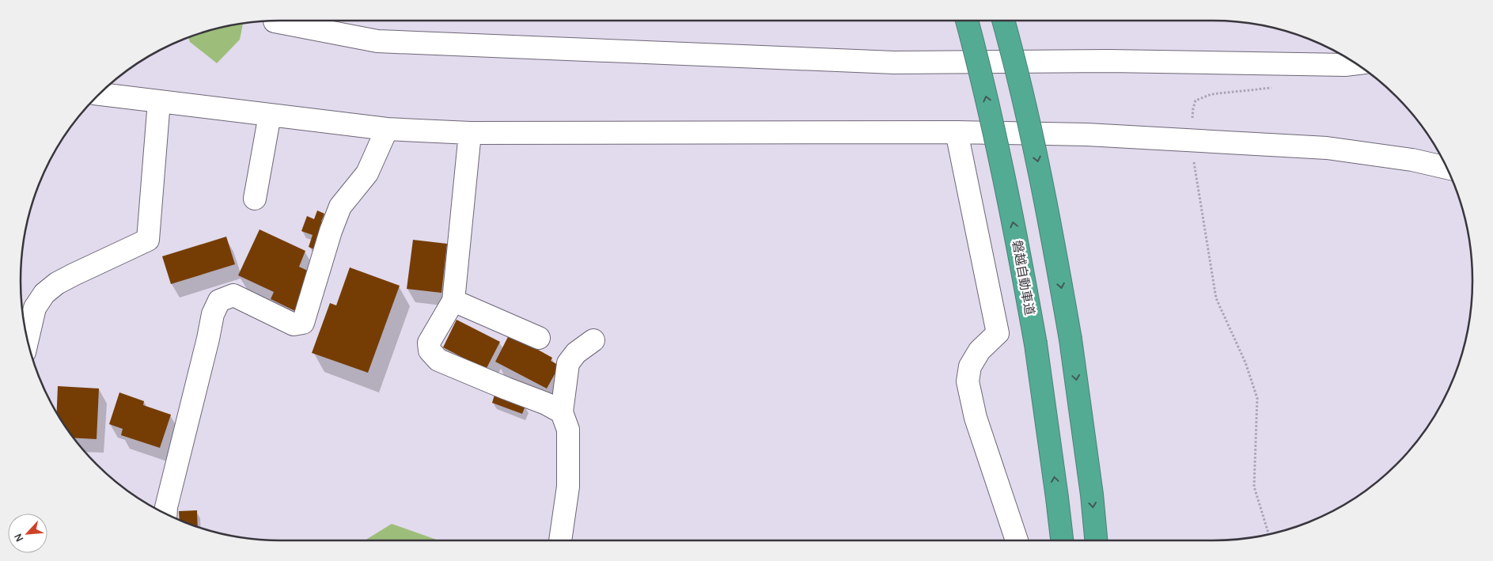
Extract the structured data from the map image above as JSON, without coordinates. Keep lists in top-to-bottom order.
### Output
{
  "streets": {
    "highway": ["磐越自動車道"]
  },
  "north": "bottom left"
}
